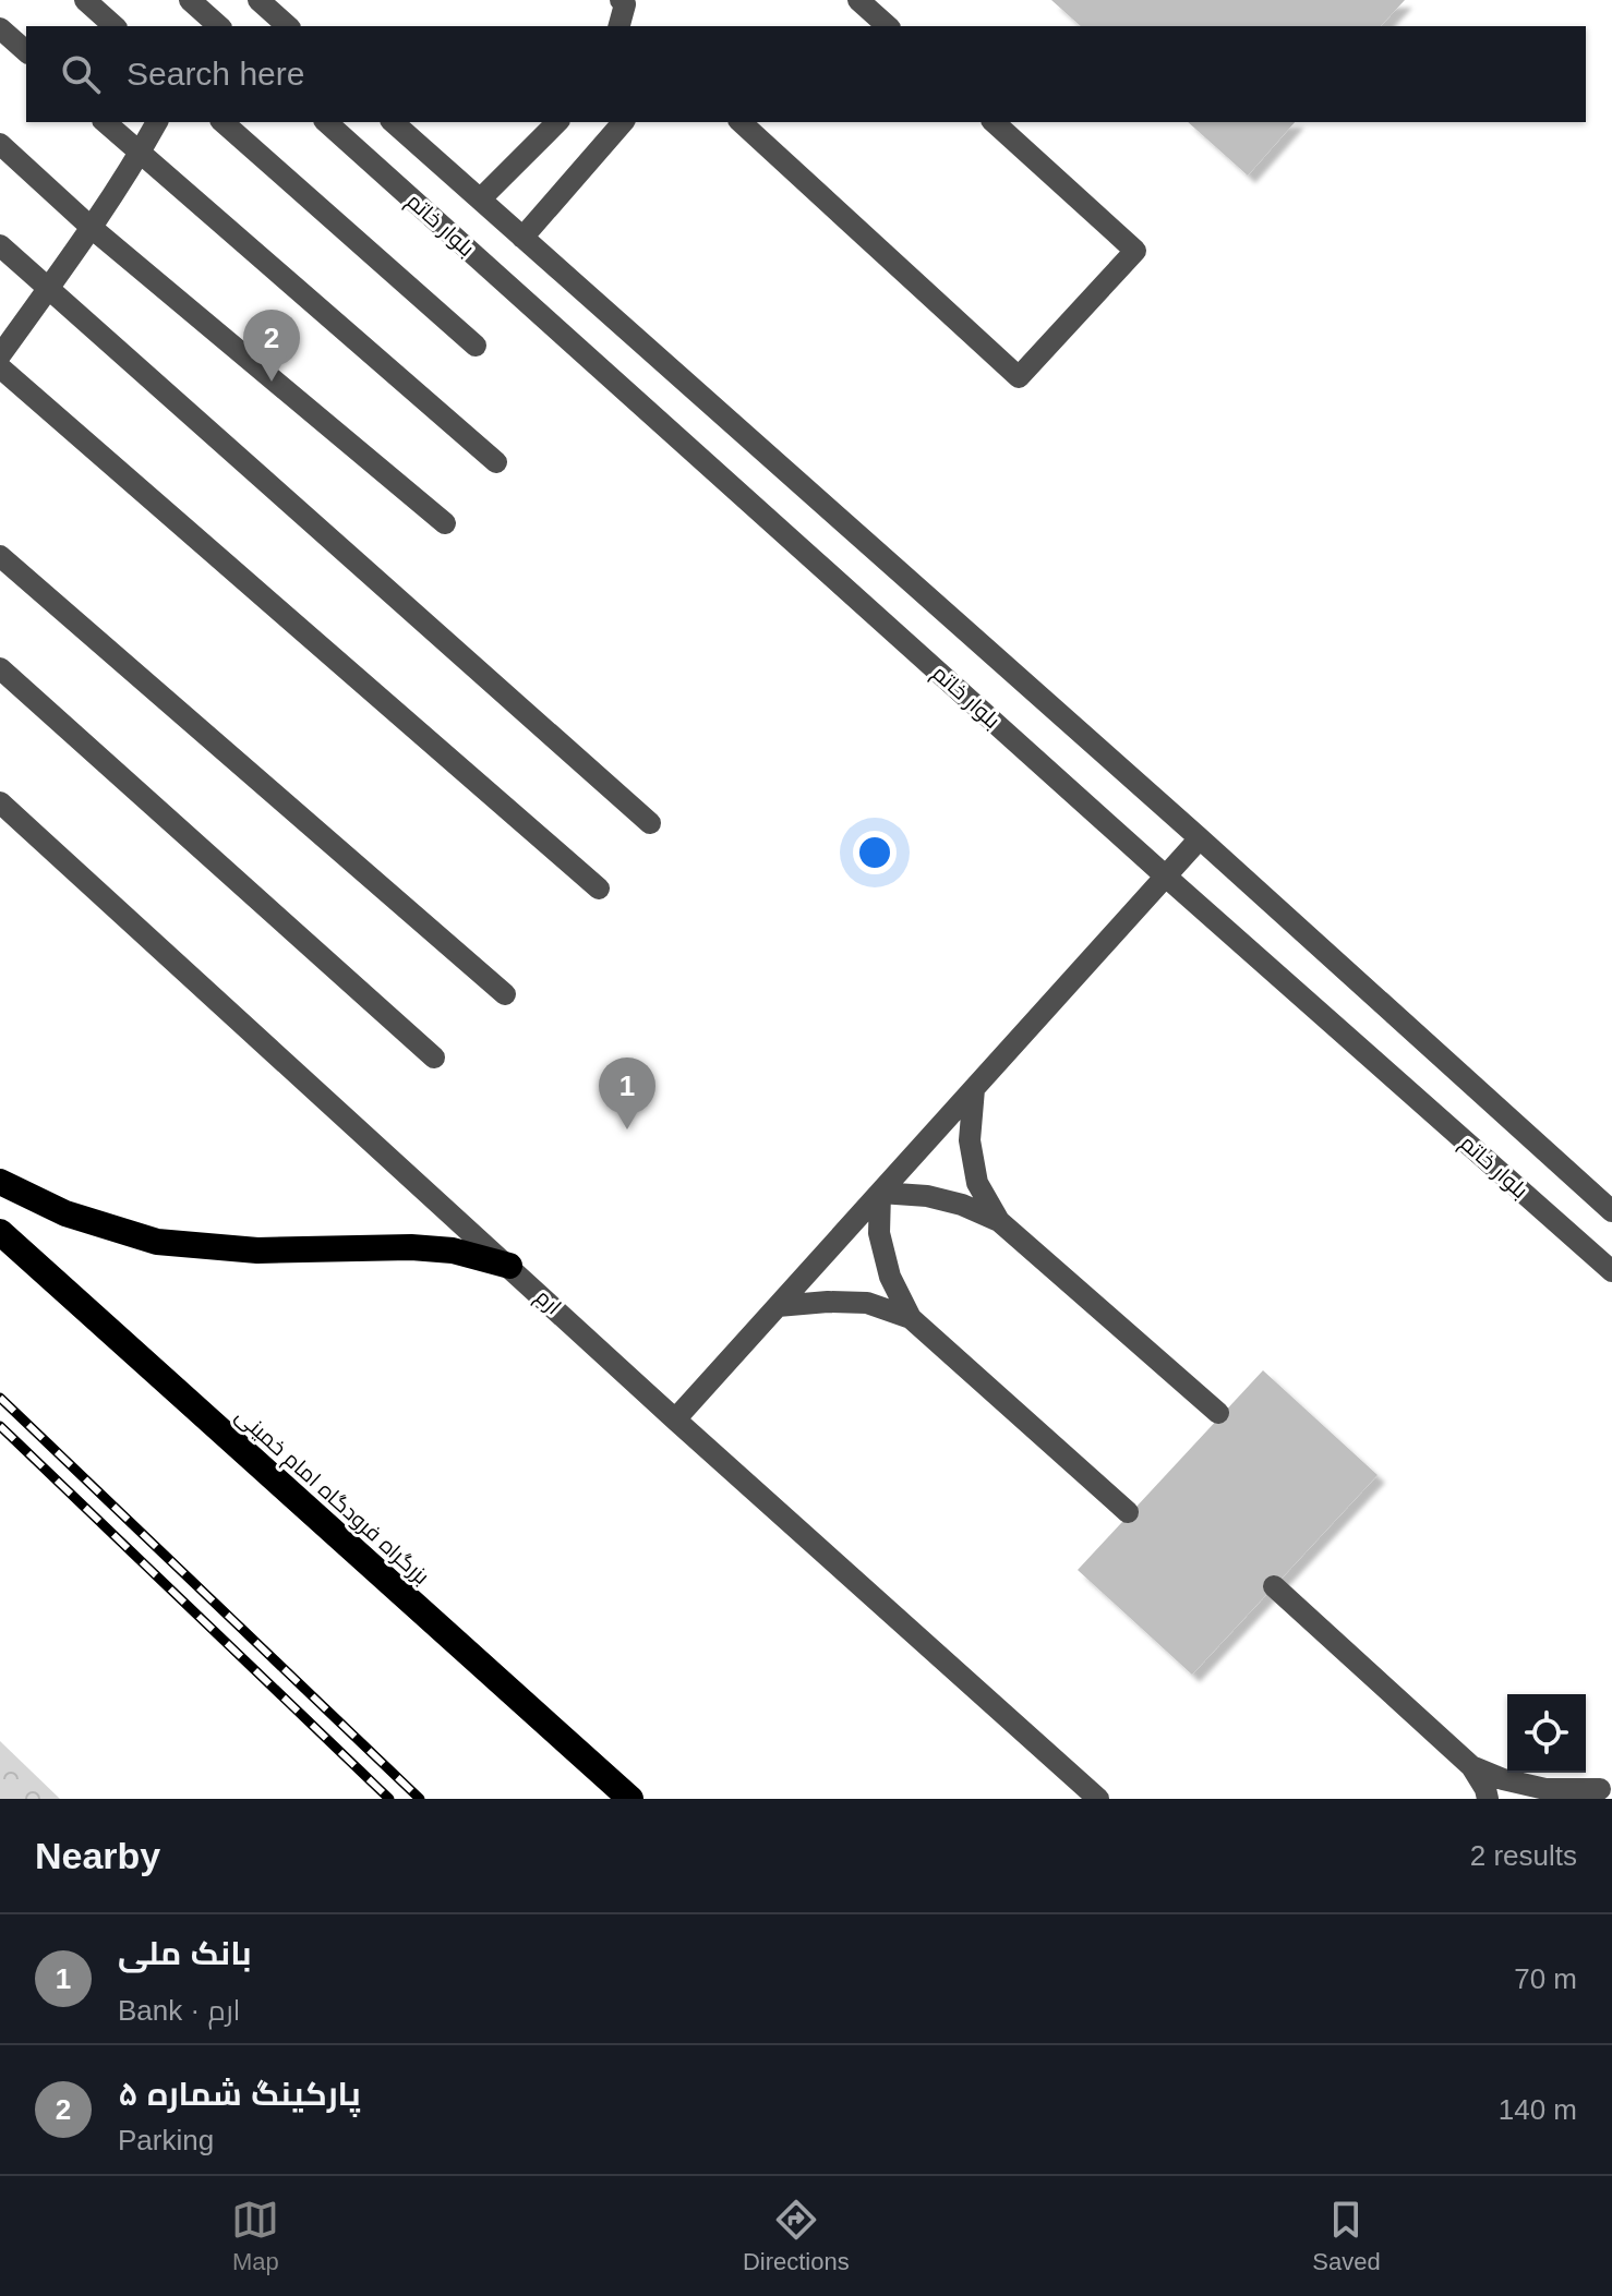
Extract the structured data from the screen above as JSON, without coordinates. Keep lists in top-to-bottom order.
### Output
{
  "streets": {
    "highway": ["بزرگراه فرودگاه امام خمینی"],
    "street": ["بلوار خاتم", "ارم"]
  },
  "page": {
    "search": "Search here",
    "pins": ["2", "1"],
    "heading": ["Nearby", "2 results"],
    "list": [
      {
        "mark": "1",
        "name": "بانک ملی",
        "note": "Bank · ارم",
        "value": "70 m"
      },
      {
        "mark": "2",
        "name": "پارکینگ شماره ۵",
        "note": "Parking",
        "value": "140 m"
      }
    ],
    "nav": ["Map", "Directions", "Saved"]
  }
}
